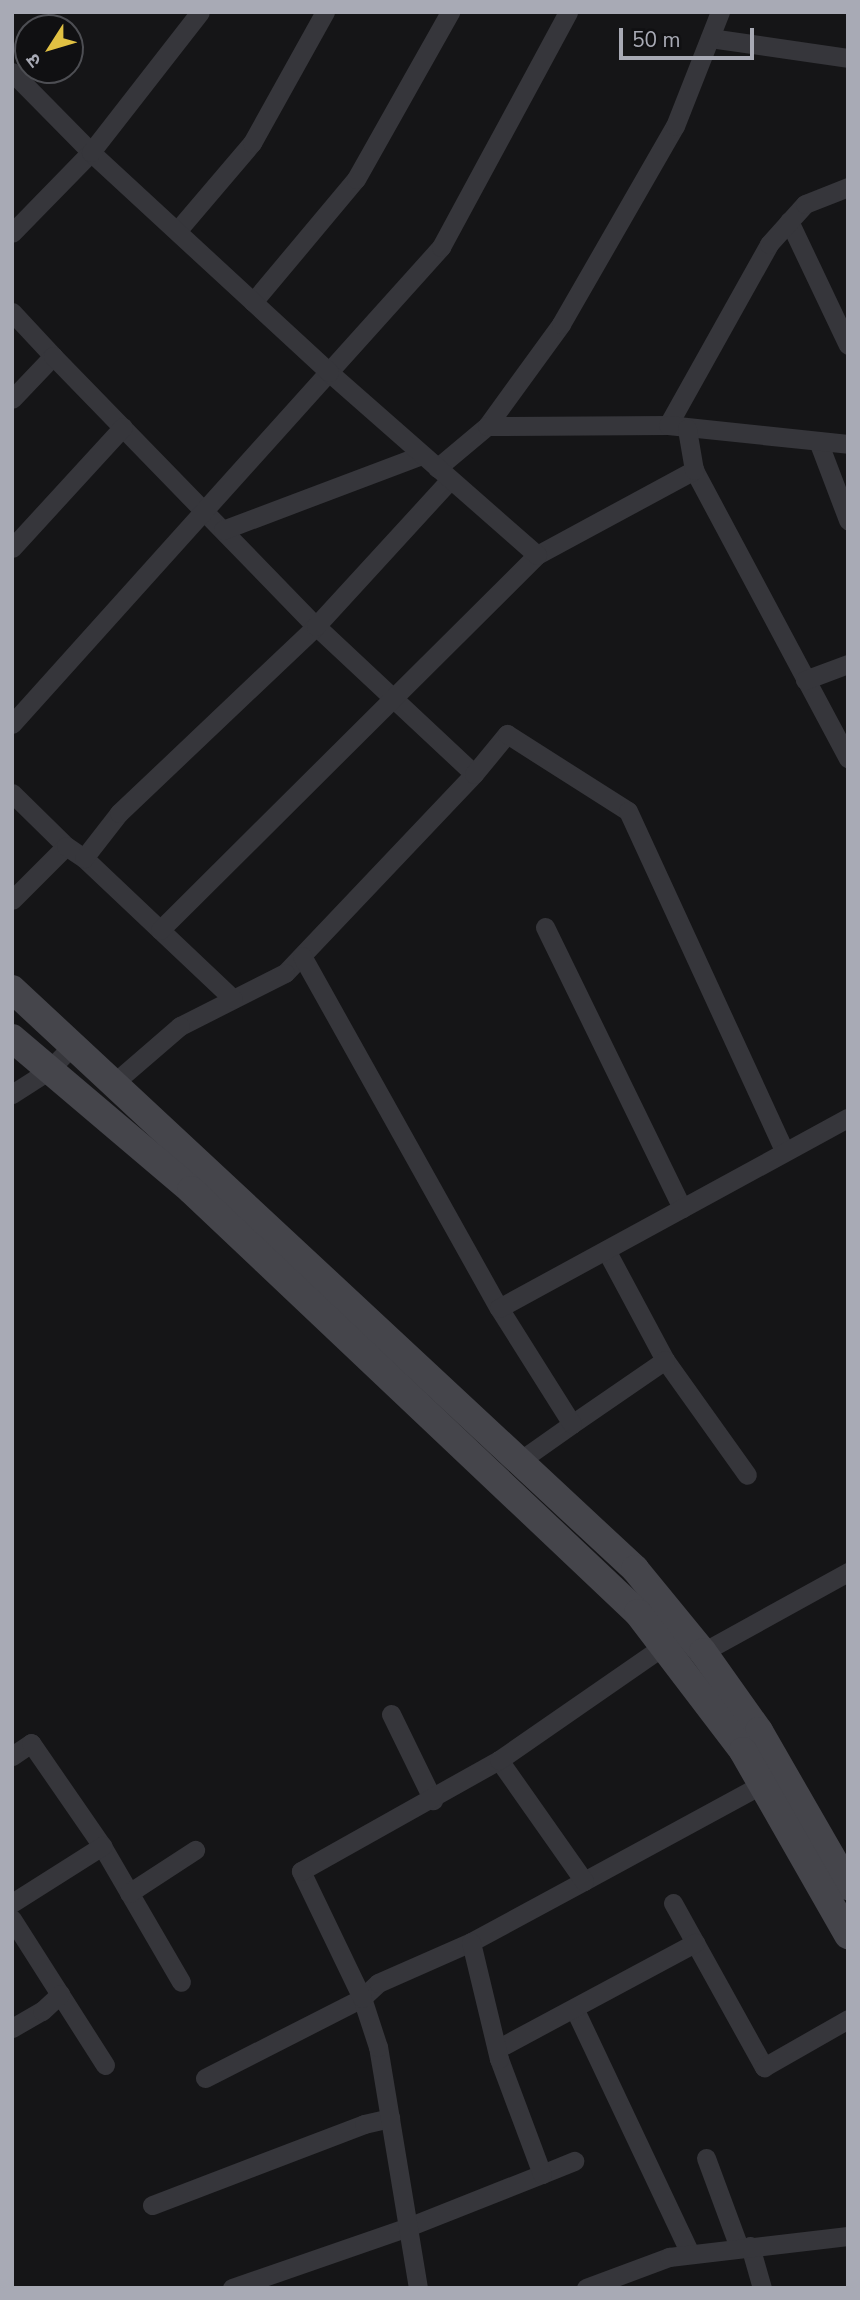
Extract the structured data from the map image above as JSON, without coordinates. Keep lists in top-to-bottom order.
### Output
{
  "scale_bar": "50 m",
  "north": "bottom left"
}
